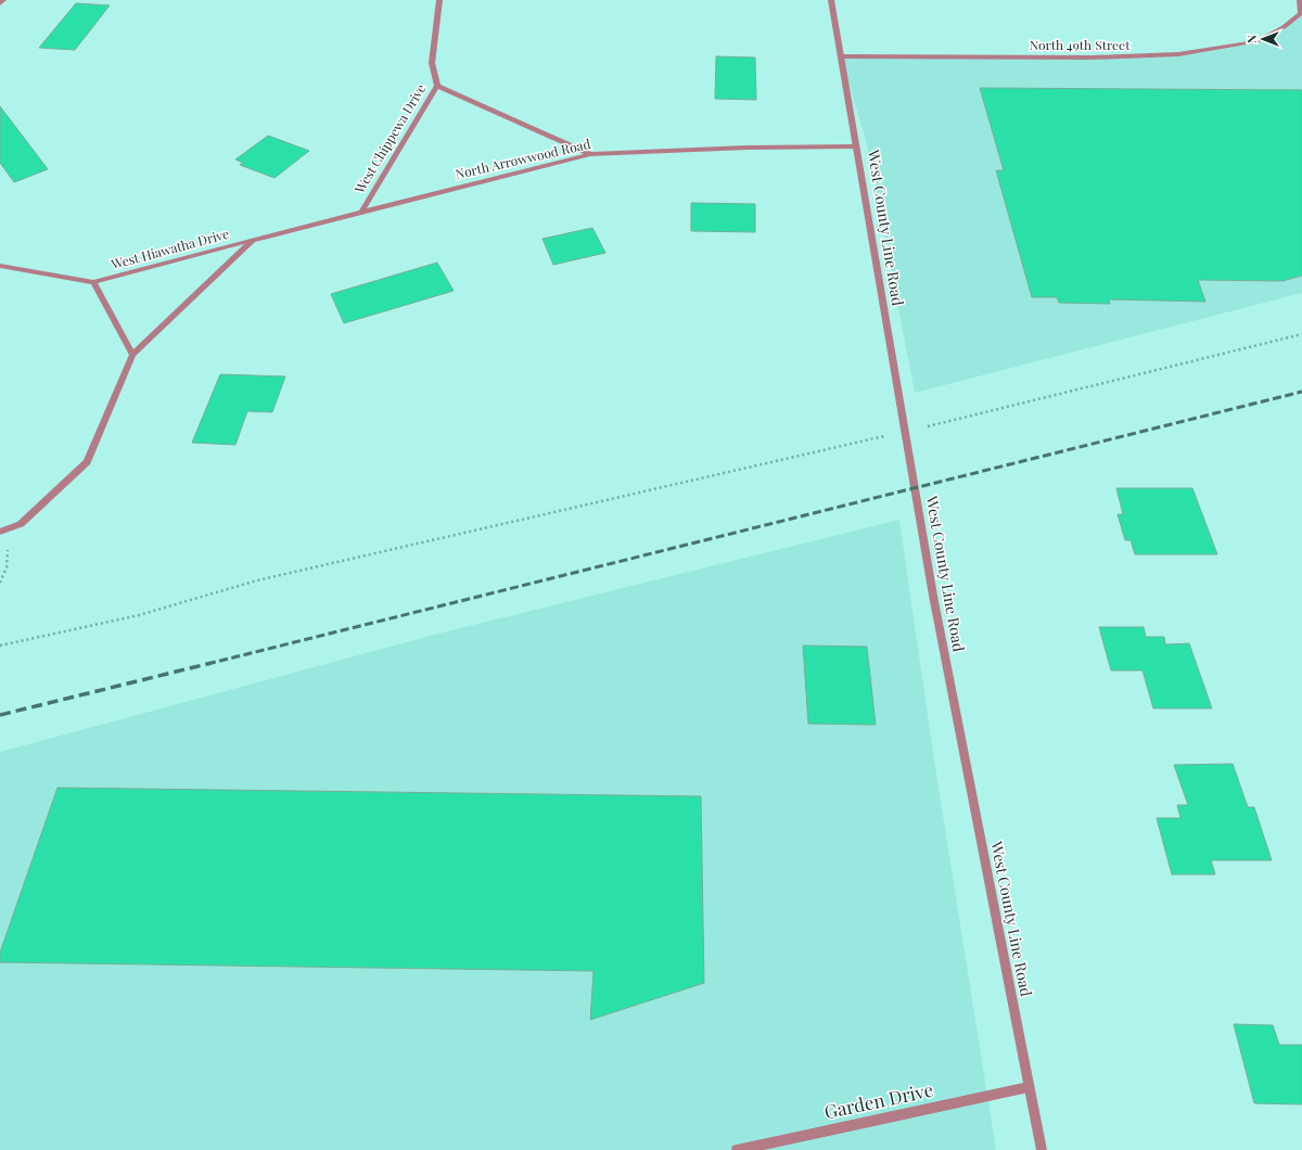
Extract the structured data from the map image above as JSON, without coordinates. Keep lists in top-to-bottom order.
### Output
{
  "streets": {
    "street": [
      "North 49th Street",
      "West Chippewa Drive",
      "North Arrowwood Road",
      "West County Line Road",
      "West Hiawatha Drive",
      "Garden Drive"
    ]
  },
  "crossings": [
    ["North 49th Street", "West County Line Road"],
    ["West Chippewa Drive", "North Arrowwood Road"],
    ["North Arrowwood Road", "West County Line Road"],
    ["North Arrowwood Road", "West Hiawatha Drive"],
    ["West County Line Road", "Garden Drive"]
  ],
  "north": "left"
}
